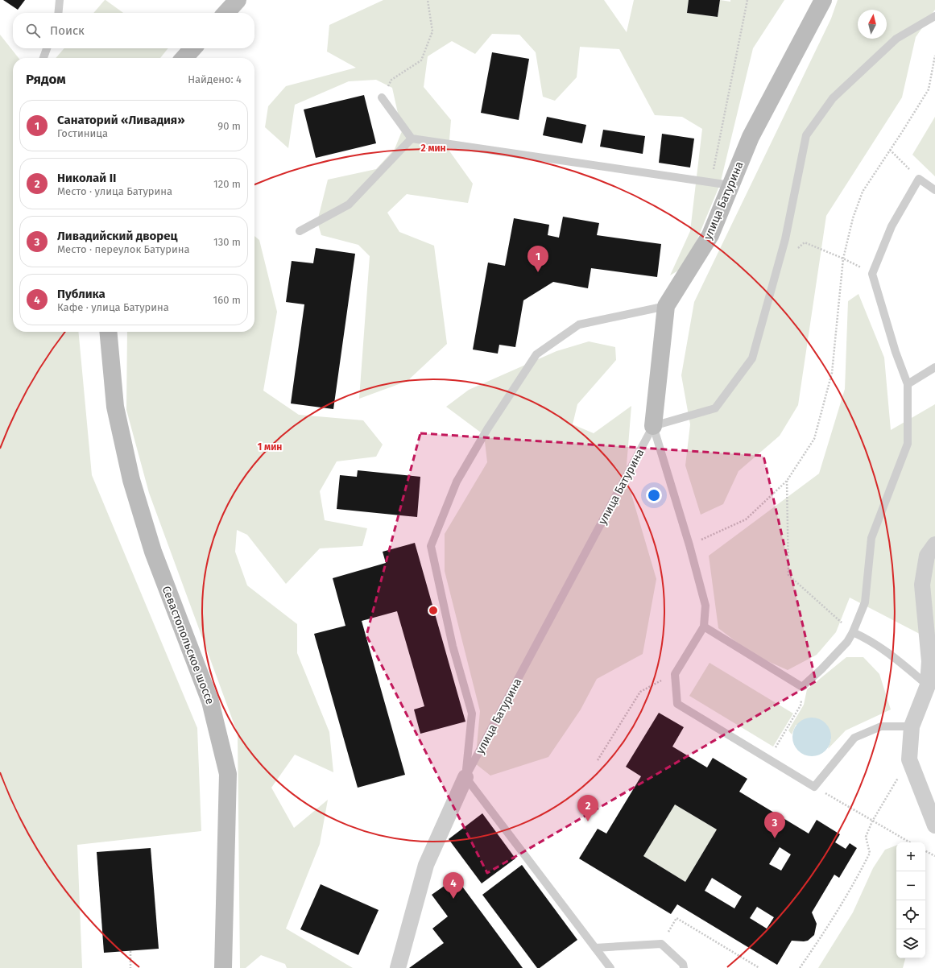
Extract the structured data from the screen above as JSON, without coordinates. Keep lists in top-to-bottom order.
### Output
{
  "streets": {
    "main road": ["улица Батурина", "Севастопольское шоссе"]
  },
  "north": "top",
  "page": {
    "search": "Поиск",
    "heading": ["Рядом", "Найдено: 4"],
    "list": [
      {
        "mark": "1",
        "name": "Санаторий «Ливадия»",
        "note": "Гостиница",
        "value": "90 m"
      },
      {
        "mark": "2",
        "name": "Николай II",
        "note": "Место · улица Батурина",
        "value": "120 m"
      },
      {
        "mark": "3",
        "name": "Ливадийский дворец",
        "note": "Место · переулок Батурина",
        "value": "130 m"
      },
      {
        "mark": "4",
        "name": "Публика",
        "note": "Кафе · улица Батурина",
        "value": "160 m"
      }
    ],
    "pins": [
      "1",
      "2",
      "3",
      "4"
    ],
    "map_buttons": ["+", "−"]
  },
  "rings": ["2 мин", "1 мин"]
}
